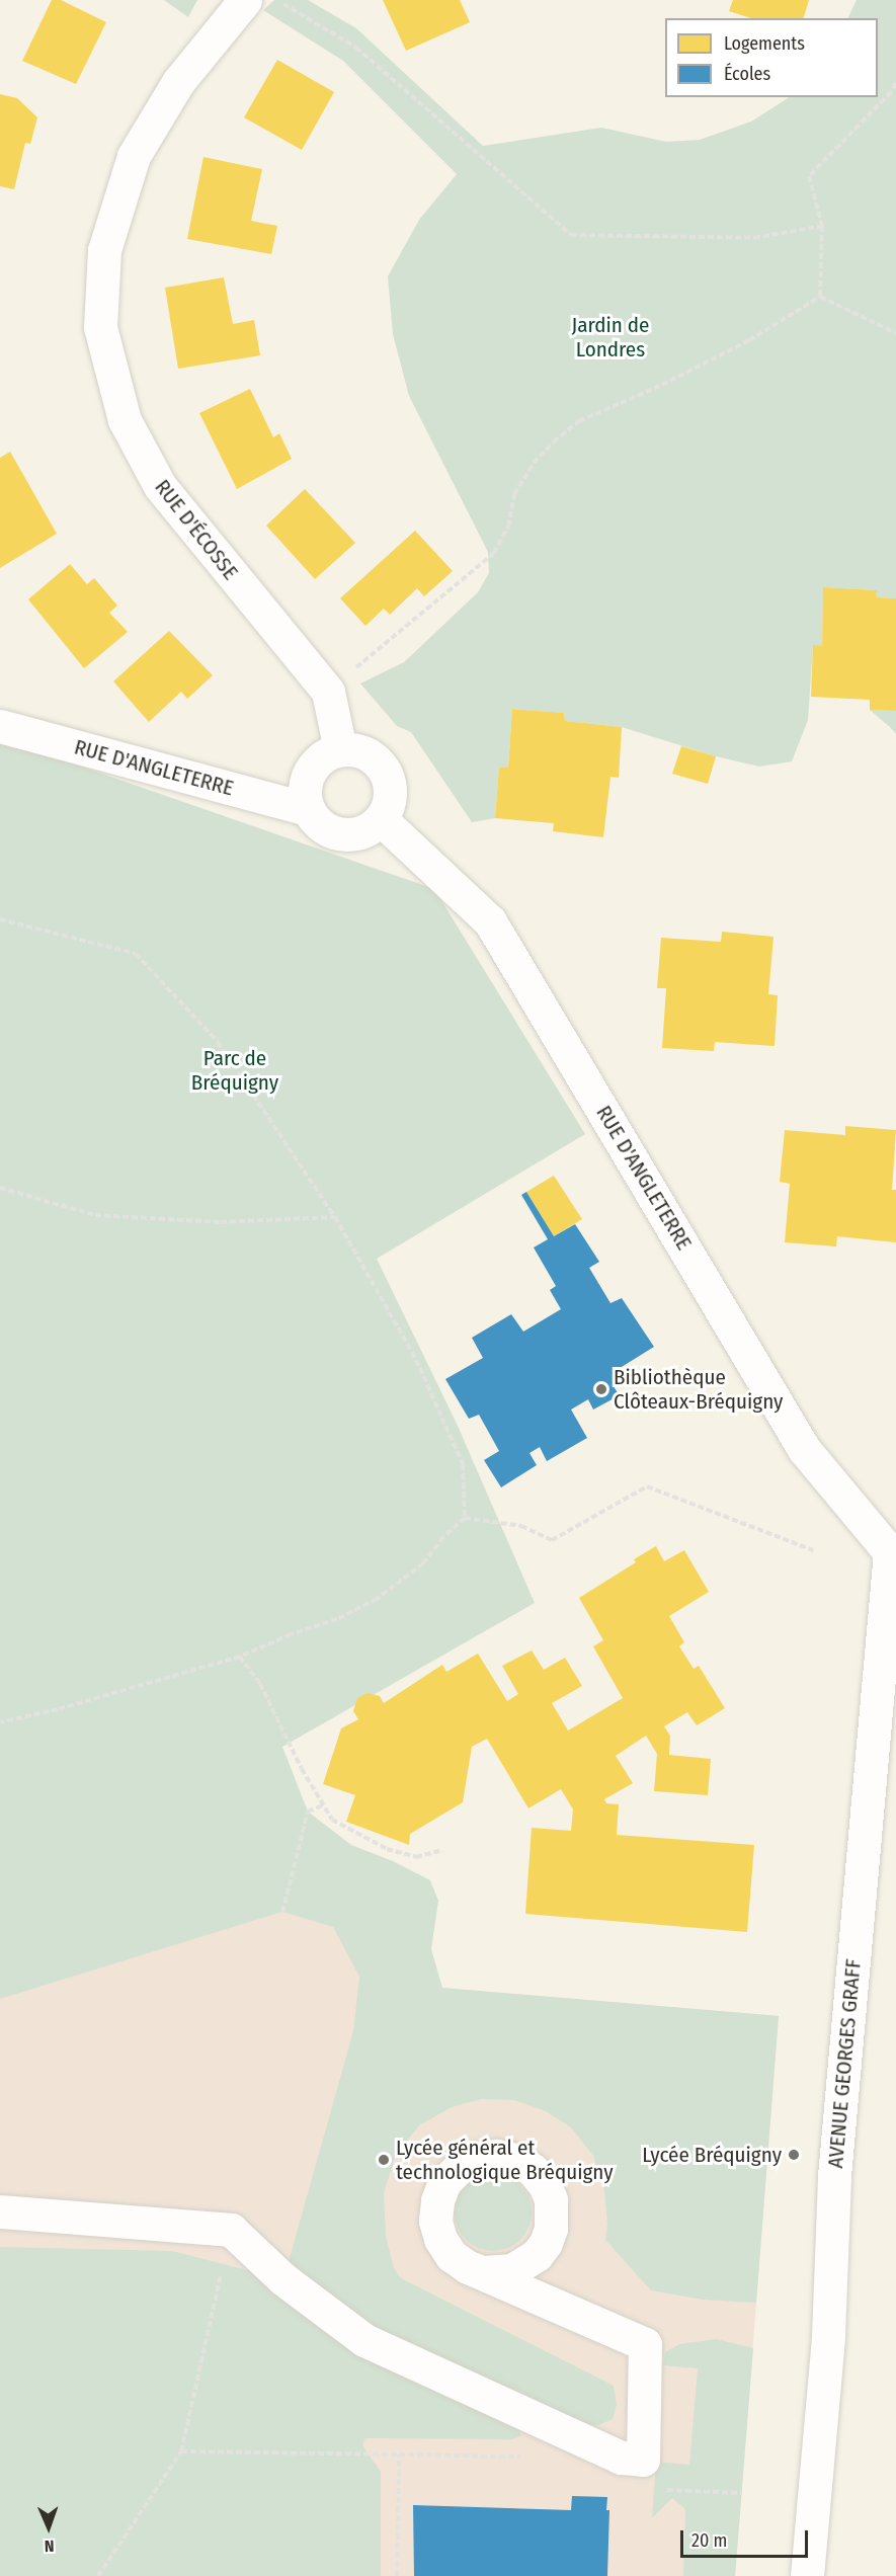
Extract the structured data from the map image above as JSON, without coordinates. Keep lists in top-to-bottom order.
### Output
{
  "streets": {
    "street": ["RUE D'ÉCOSSE", "RUE D'ANGLETERRE", "AVENUE GEORGES GRAFF"]
  },
  "crossings": [
    ["RUE D'ÉCOSSE", "RUE D'ANGLETERRE"],
    ["RUE D'ANGLETERRE", "AVENUE GEORGES GRAFF"]
  ],
  "parks": ["Jardin de Londres", "Parc de Bréquigny"],
  "places": ["Bibliothèque Clôteaux-Bréquigny", "Lycée Bréquigny", "Lycée général et technologique Bréquigny"],
  "legend": ["Logements", "Écoles"],
  "scale_bar": "20 m",
  "north": "bottom"
}
